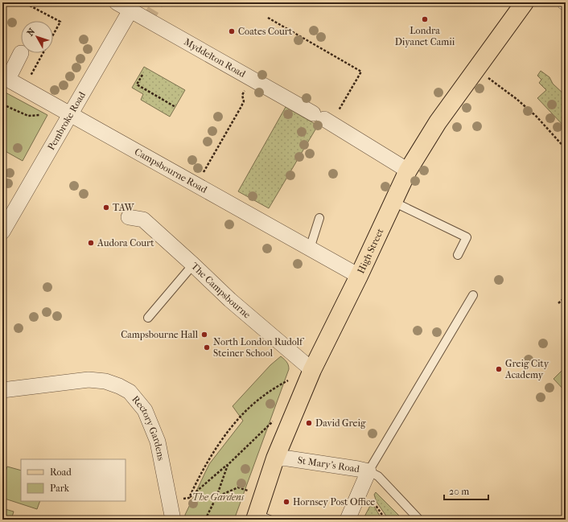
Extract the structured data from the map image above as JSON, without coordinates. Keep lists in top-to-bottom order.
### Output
{
  "streets": {
    "main road": ["High Street"],
    "street": [
      "Myddelton Road",
      "Pembroke Road",
      "Campsbourne Road",
      "The Campsbourne",
      "Rectory Gardens",
      "St Mary's Road"
    ]
  },
  "crossings": [
    ["Myddelton Road", "Pembroke Road"],
    ["Myddelton Road", "High Street"],
    ["Pembroke Road", "Campsbourne Road"],
    ["Campsbourne Road", "High Street"],
    ["High Street", "The Campsbourne"],
    ["High Street", "St Mary's Road"]
  ],
  "parks": ["The Gardens"],
  "places": [
    "Londra Diyanet Camii",
    "Coates Court",
    "TAW",
    "Audora Court",
    "Campsbourne Hall",
    "North London Rudolf Steiner School",
    "Greig City Academy",
    "David Greig",
    "Hornsey Post Office"
  ],
  "legend": ["Road", "Park"],
  "scale_bar": "20 m",
  "north": "top left"
}
